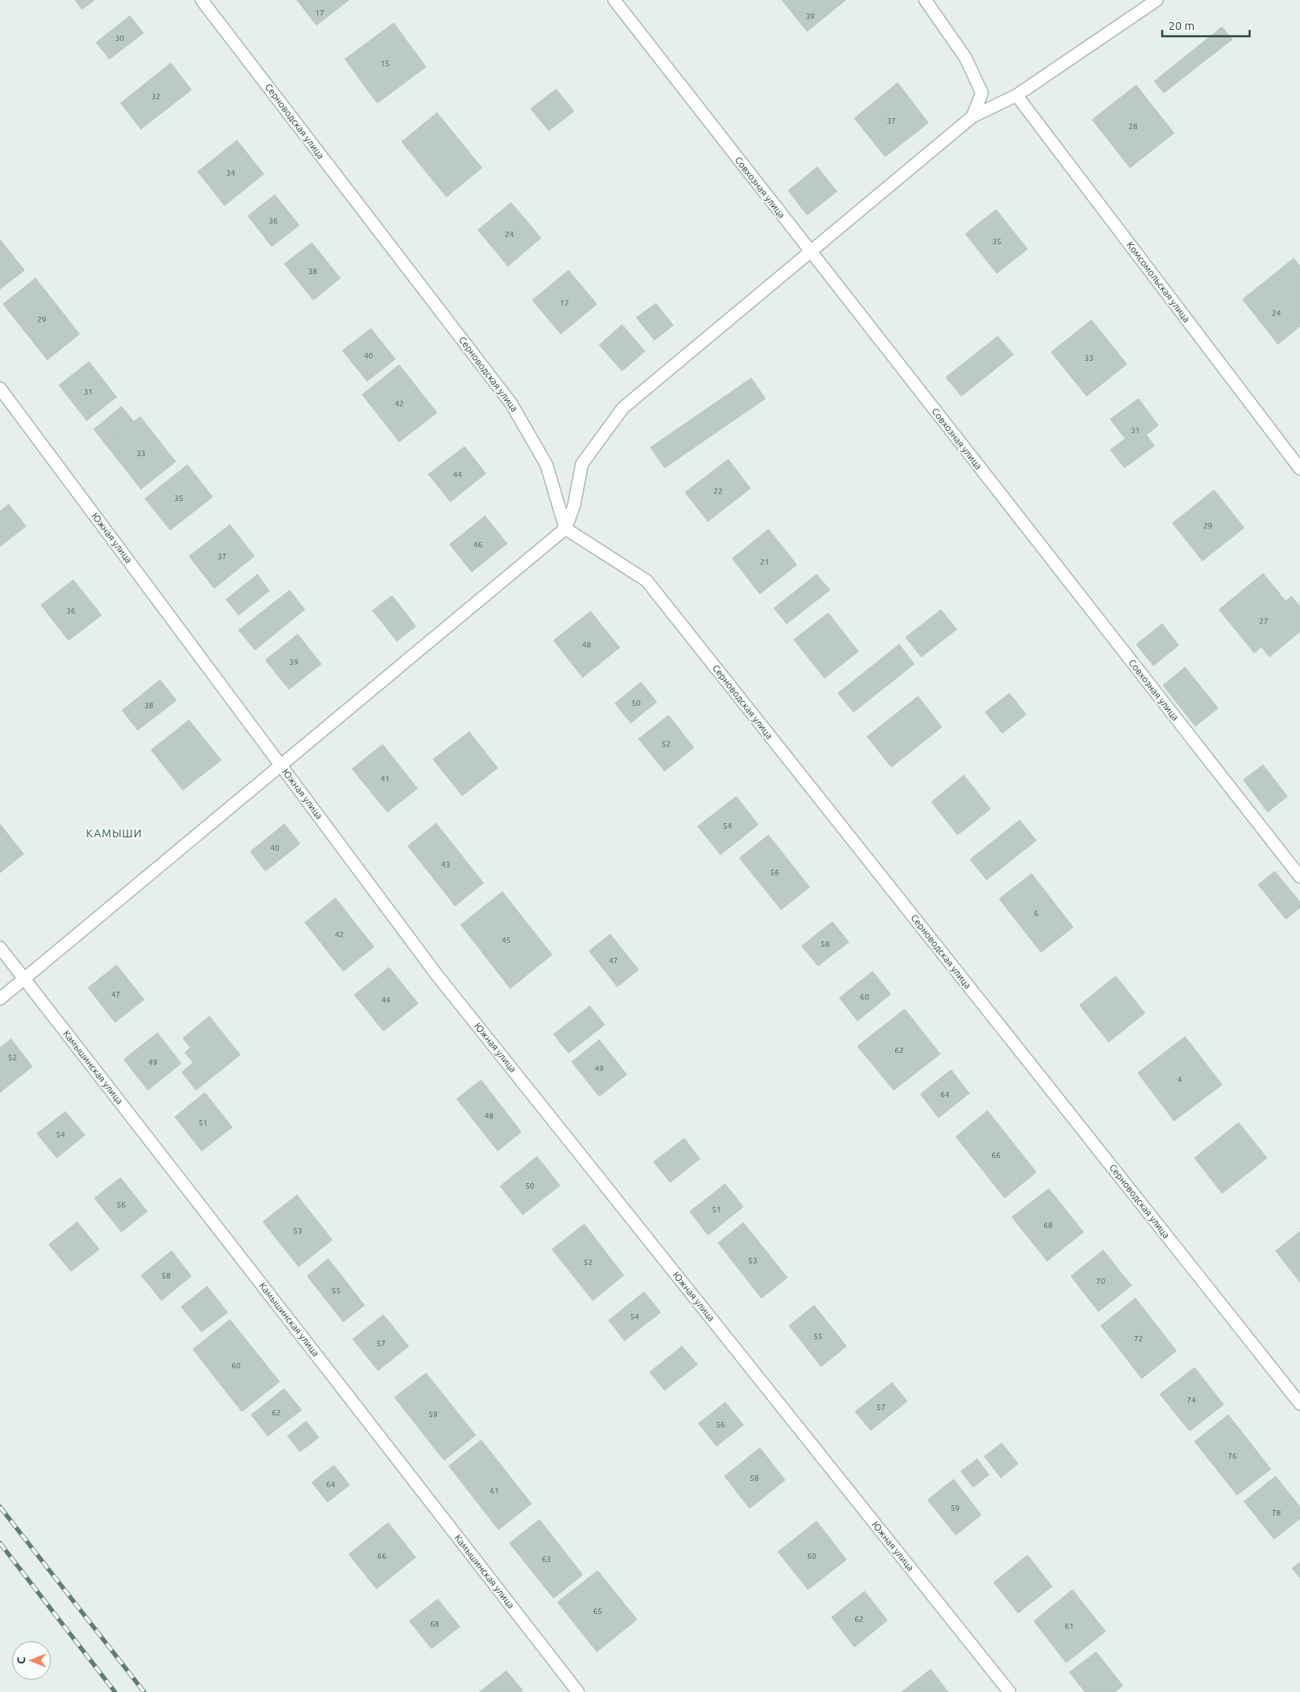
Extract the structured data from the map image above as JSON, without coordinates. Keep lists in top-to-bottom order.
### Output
{
  "streets": {
    "street": [
      "Серноводская улица",
      "Совхозная улица",
      "Комсомольская улица",
      "Южная улица",
      "Камышинская улица"
    ]
  },
  "districts": ["КАМЫШИ"],
  "house_numbers": [
    "17",
    "39",
    "30",
    "15",
    "32",
    "37",
    "28",
    "34",
    "36",
    "24",
    "35",
    "38",
    "12",
    "24",
    "29",
    "40",
    "33",
    "31",
    "42",
    "31",
    "33",
    "44",
    "22",
    "35",
    "29",
    "46",
    "37",
    "21",
    "36",
    "27",
    "48",
    "39",
    "50",
    "38",
    "52",
    "41",
    "54",
    "40",
    "43",
    "56",
    "6",
    "42",
    "45",
    "58",
    "47",
    "47",
    "60",
    "44",
    "62",
    "52",
    "49",
    "49",
    "4",
    "64",
    "48",
    "51",
    "54",
    "66",
    "50",
    "56",
    "51",
    "68",
    "53",
    "53",
    "52",
    "58",
    "70",
    "55",
    "54",
    "55",
    "72",
    "57",
    "60",
    "74",
    "57",
    "62",
    "59",
    "56",
    "76",
    "58",
    "64",
    "61",
    "59",
    "78",
    "66",
    "60",
    "63",
    "65",
    "62",
    "68",
    "61"
  ],
  "scale_bar": "20 m",
  "north": "left"
}
